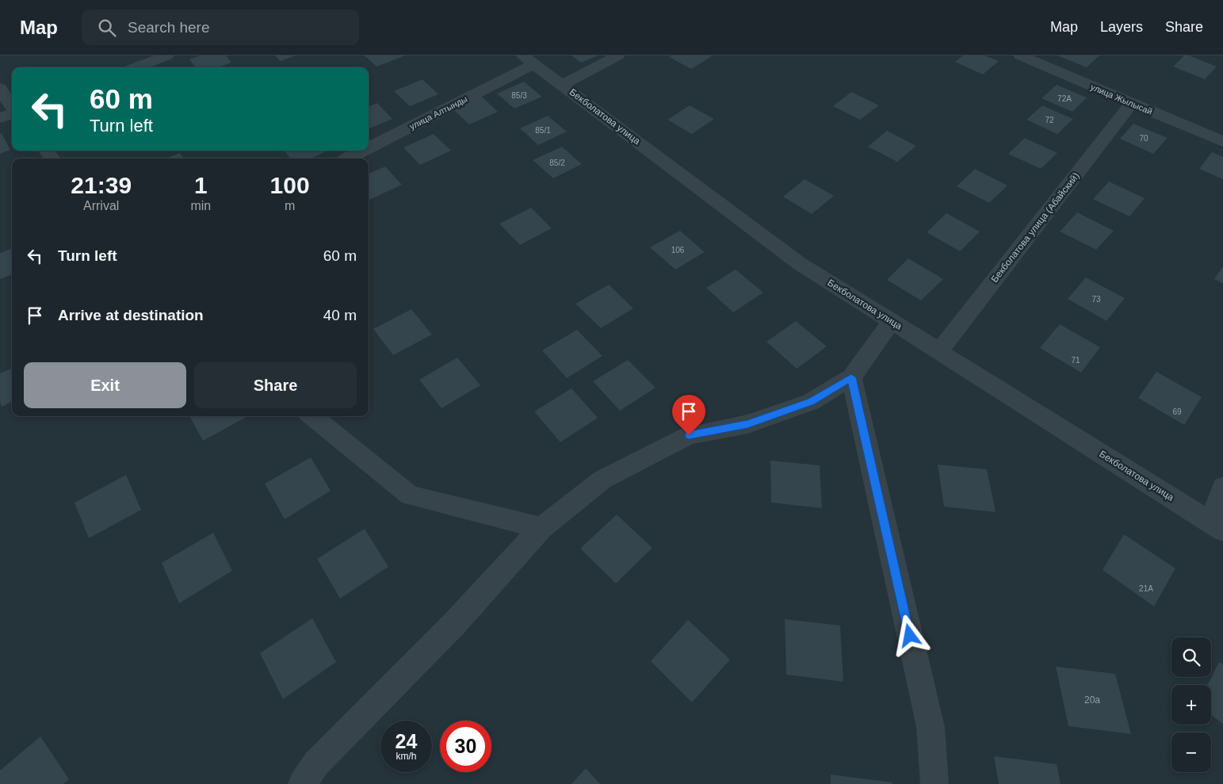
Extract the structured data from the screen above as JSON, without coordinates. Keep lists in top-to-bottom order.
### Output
{
  "streets": {
    "street": [
      "улица Жылысай",
      "улица Алтынды",
      "Бекболатова улица",
      "Бекболатова улица (Абайский)"
    ]
  },
  "crossings": [
    ["улица Жылысай", "Бекболатова улица (Абайский)"],
    ["улица Алтынды", "Бекболатова улица"],
    ["Бекболатова улица", "Бекболатова улица (Абайский)"]
  ],
  "house_numbers": [
    "85/3",
    "72А",
    "72",
    "85/1",
    "70",
    "85/2",
    "106",
    "73",
    "71",
    "69",
    "21А",
    "20а"
  ],
  "page": {
    "header": "Map",
    "search": "Search here",
    "nav": ["Map", "Layers", "Share"],
    "turn": ["60 m", "Turn left"],
    "eta": [
      "21:39",
      "Arrival",
      "1",
      "min",
      "100",
      "m"
    ],
    "list": [
      {
        "name": "Turn left",
        "value": "60 m"
      },
      {
        "name": "Arrive at destination",
        "value": "40 m"
      }
    ],
    "buttons": ["Exit", "Share"],
    "map_buttons": ["+", "−"],
    "speed": "24 km/h",
    "limit": "30"
  }
}
